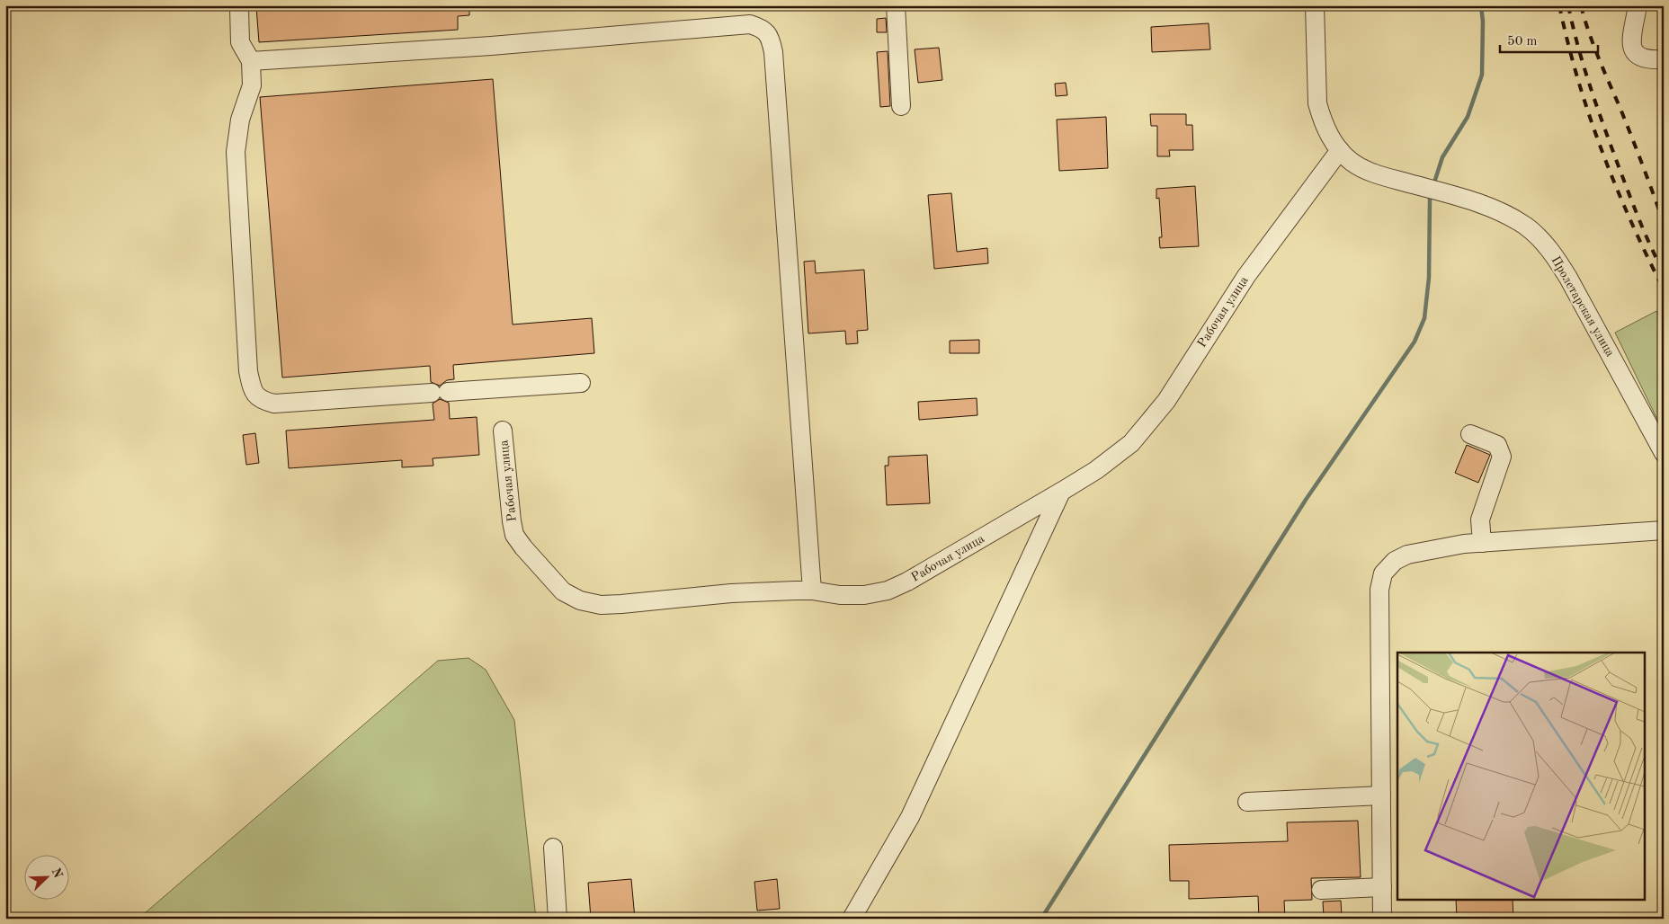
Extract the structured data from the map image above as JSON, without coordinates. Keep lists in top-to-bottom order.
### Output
{
  "streets": {
    "street": ["Пролетарская улица", "Рабочая улица"]
  },
  "crossings": [
    ["Пролетарская улица", "Рабочая улица"]
  ],
  "scale_bar": "50 m",
  "north": "top right"
}
